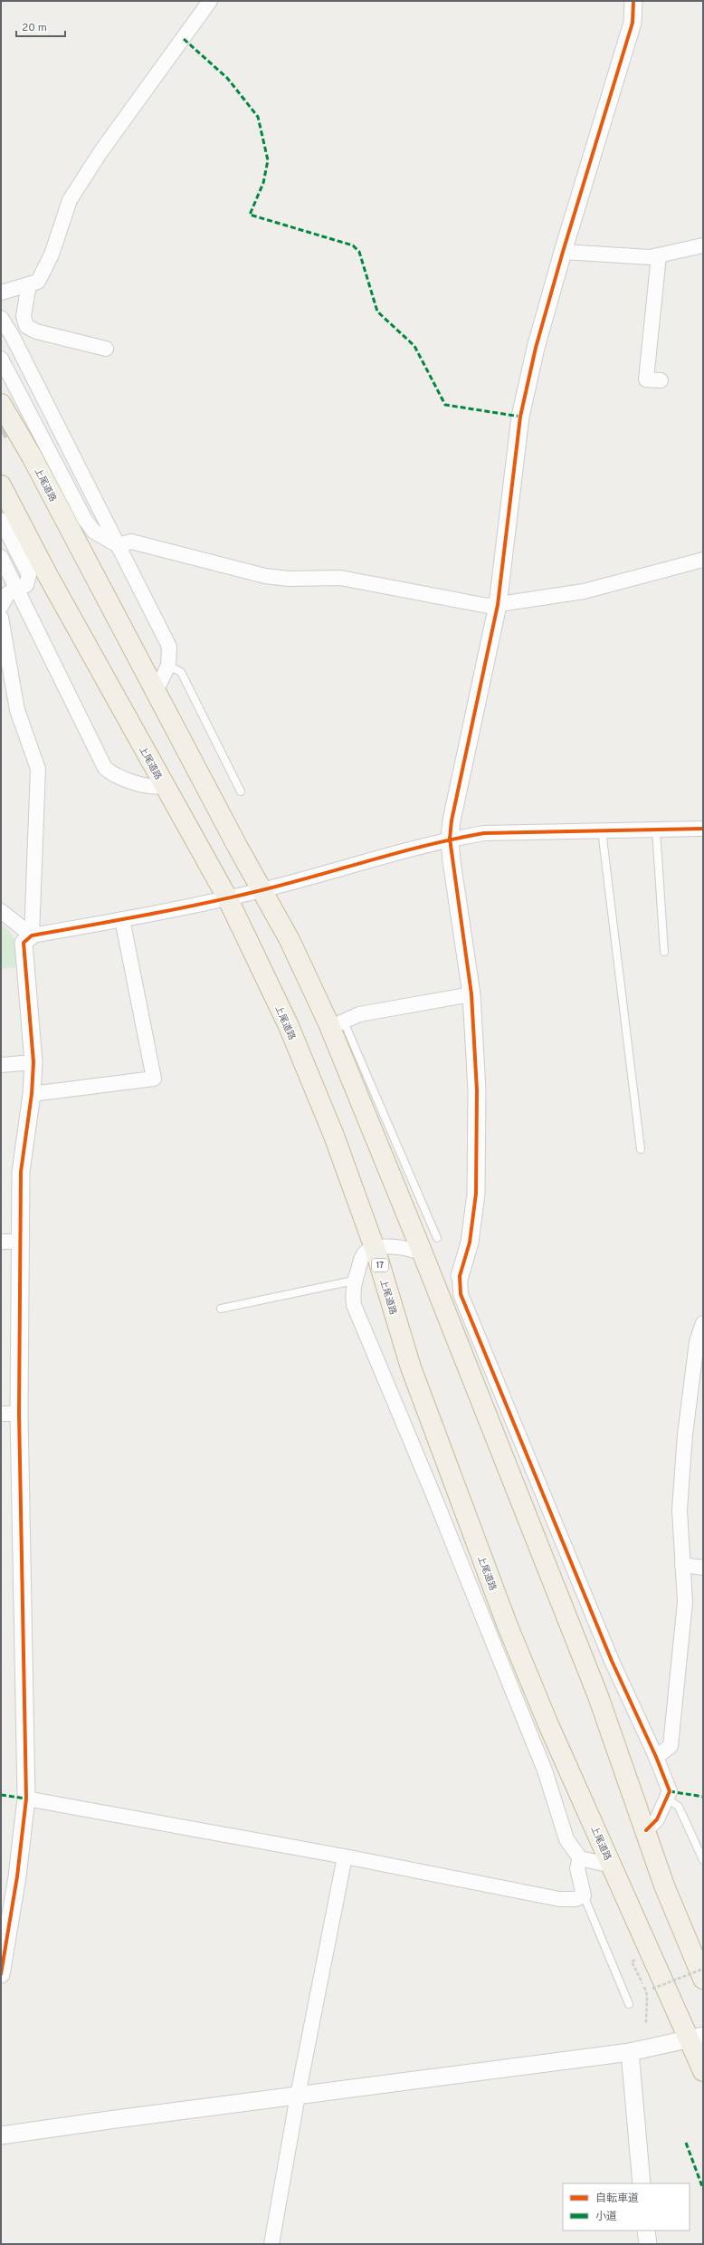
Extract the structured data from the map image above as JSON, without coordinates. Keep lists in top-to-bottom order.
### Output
{
  "streets": {
    "highway": ["上尾道路", "17"]
  },
  "legend": ["自転車道", "小道"],
  "scale_bar": "20 m"
}
